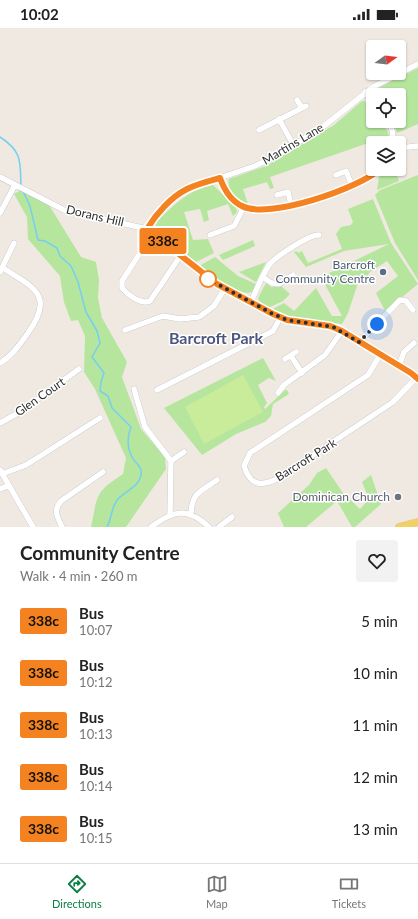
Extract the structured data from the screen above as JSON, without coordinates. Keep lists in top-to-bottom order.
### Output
{
  "streets": {
    "street": [
      "Martins Lane",
      "Dorans Hill",
      "Glen Court",
      "Barcroft Park"
    ]
  },
  "crossings": [
    ["Martins Lane", "Dorans Hill"],
    ["Dorans Hill", "Barcroft Park"]
  ],
  "districts": ["Barcroft Park"],
  "places": ["Barcroft Community Centre", "Dominican Church"],
  "lines": ["bus line 338c"],
  "north": "right",
  "page": {
    "status": "10:02",
    "on_map": "338c",
    "heading": ["Community Centre", "Walk · 4 min · 260 m"],
    "list": [
      {
        "mark": "338c",
        "name": "Bus",
        "note": "10:07",
        "value": "5 min"
      },
      {
        "mark": "338c",
        "name": "Bus",
        "note": "10:12",
        "value": "10 min"
      },
      {
        "mark": "338c",
        "name": "Bus",
        "note": "10:13",
        "value": "11 min"
      },
      {
        "mark": "338c",
        "name": "Bus",
        "note": "10:14",
        "value": "12 min"
      },
      {
        "mark": "338c",
        "name": "Bus",
        "note": "10:15",
        "value": "13 min"
      }
    ],
    "tabs": ["Directions", "Map", "Tickets"]
  }
}
